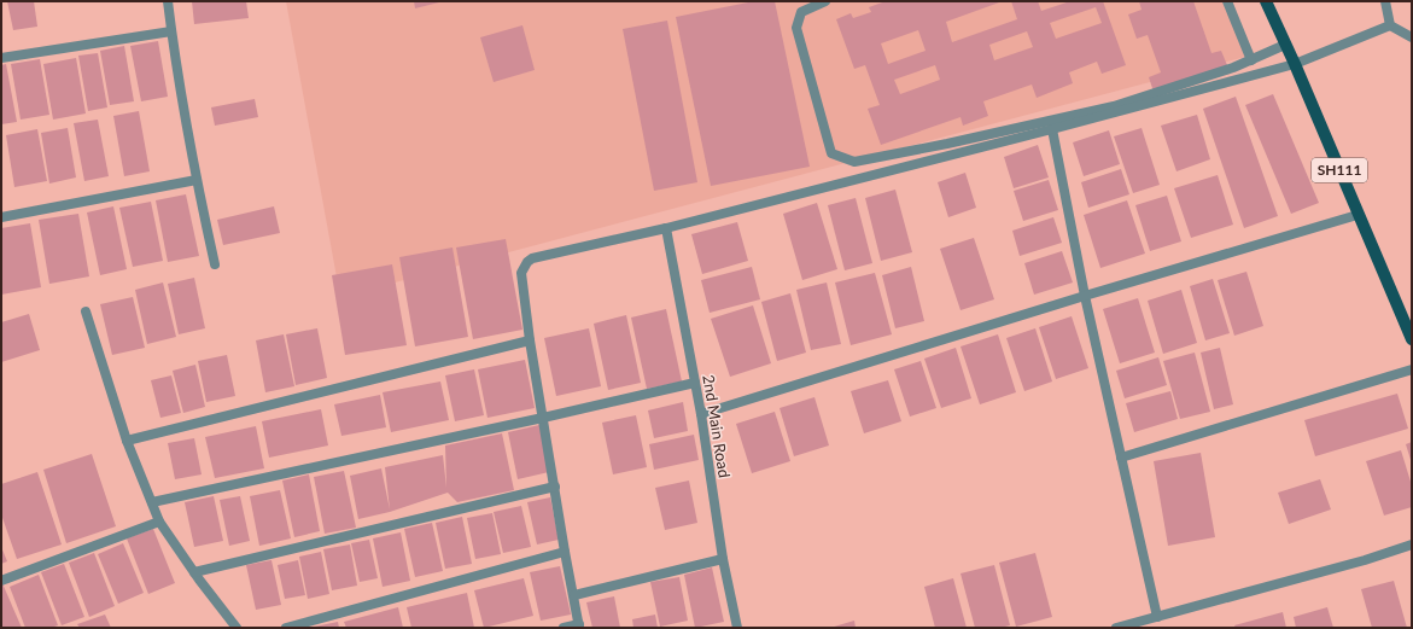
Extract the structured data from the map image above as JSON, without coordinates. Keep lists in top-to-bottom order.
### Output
{
  "streets": {
    "main road": ["SH111"],
    "street": ["2nd Main Road"]
  }
}
